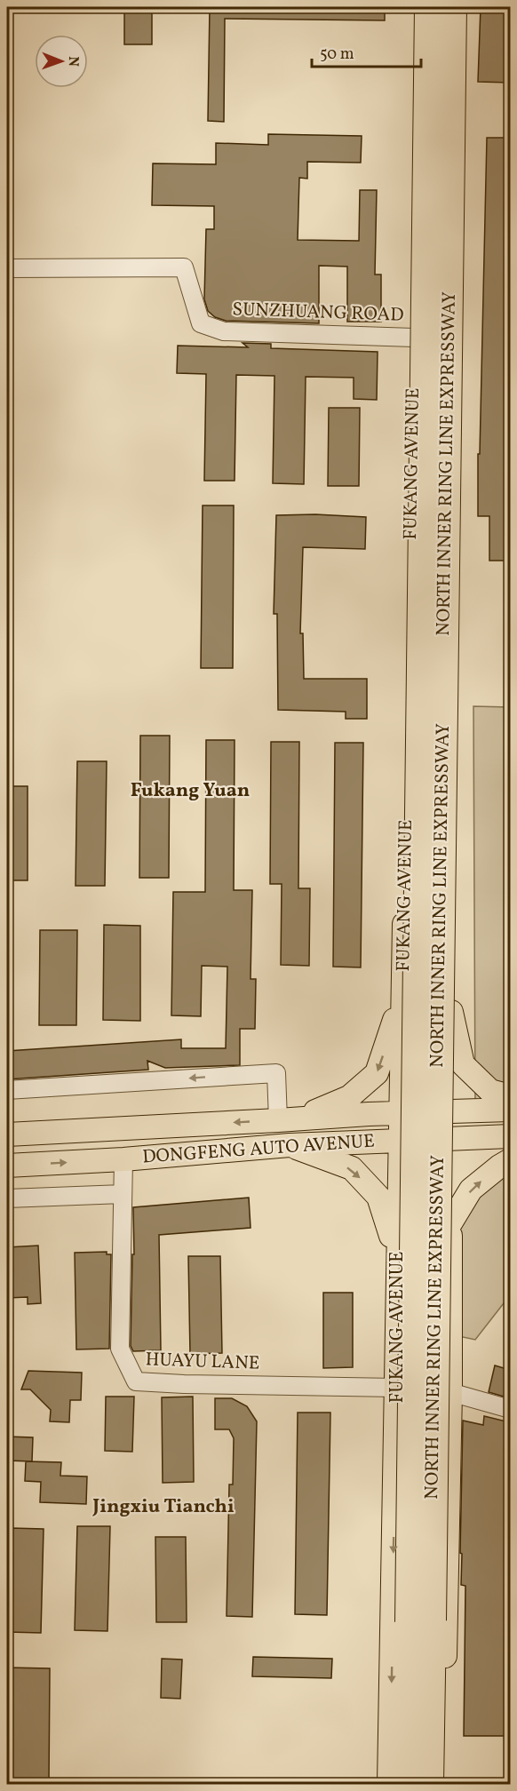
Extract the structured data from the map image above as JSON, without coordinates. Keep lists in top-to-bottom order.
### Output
{
  "streets": {
    "highway": ["NORTH INNER RING LINE EXPRESSWAY"],
    "main road": ["FUKANG AVENUE", "DONGFENG AUTO AVENUE"],
    "street": ["SUNZHUANG ROAD", "HUAYU LANE"]
  },
  "crossings": [
    ["SUNZHUANG ROAD", "FUKANG AVENUE"],
    ["FUKANG AVENUE", "DONGFENG AUTO AVENUE"],
    ["FUKANG AVENUE", "HUAYU LANE"],
    ["DONGFENG AUTO AVENUE", "HUAYU LANE"]
  ],
  "districts": ["Fukang Yuan", "Jingxiu Tianchi"],
  "scale_bar": "50 m",
  "north": "right"
}
